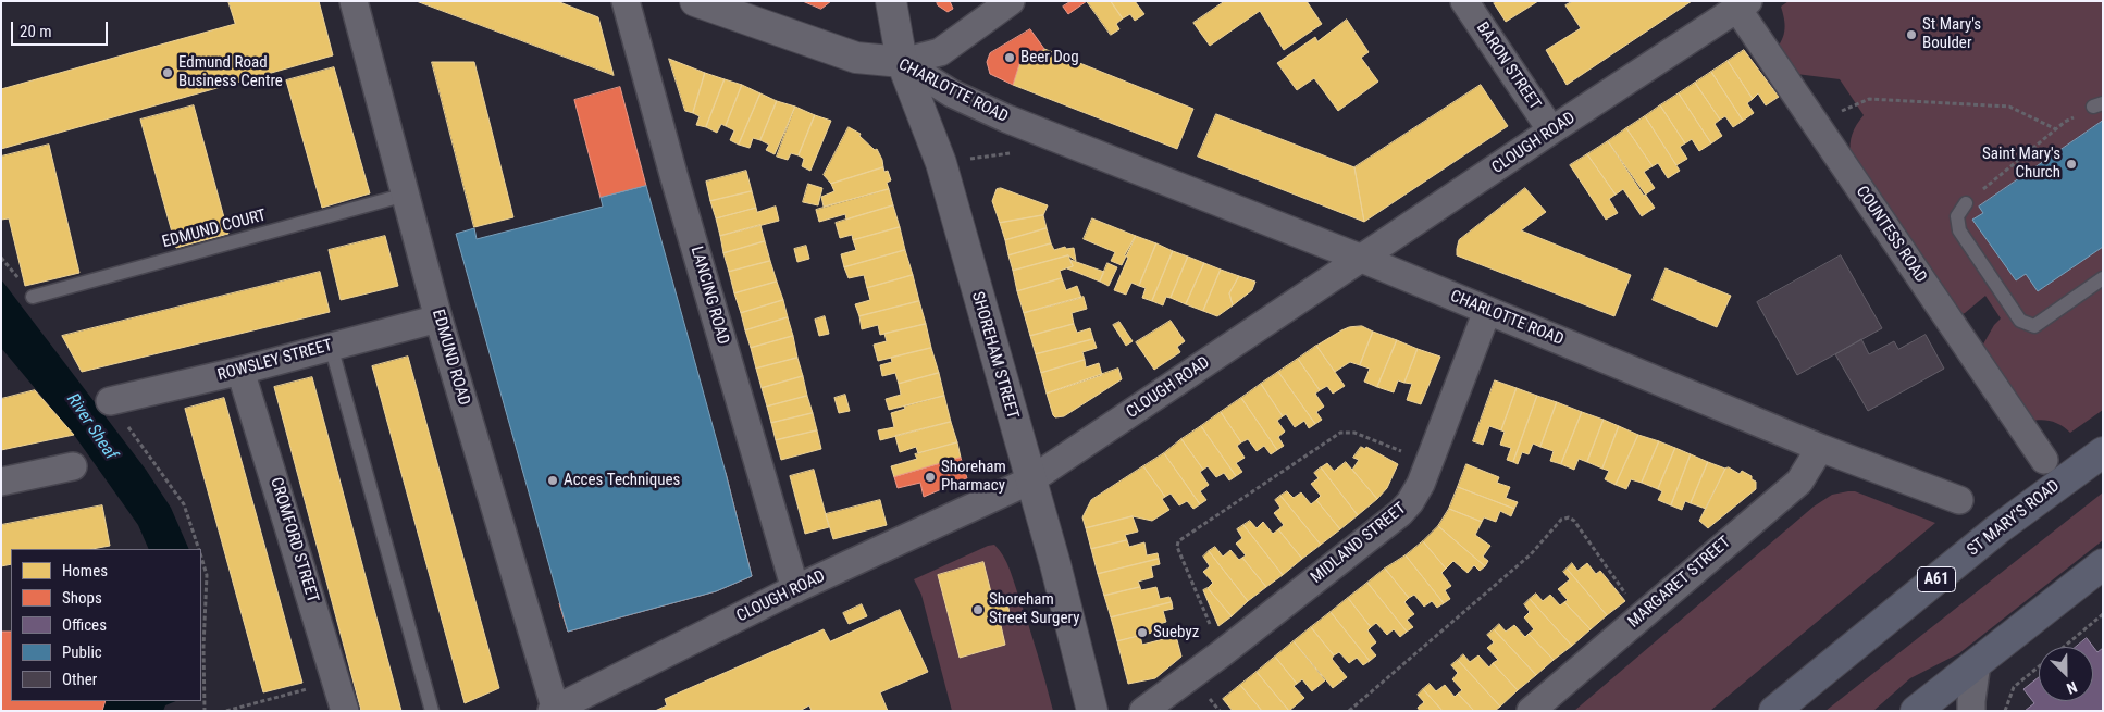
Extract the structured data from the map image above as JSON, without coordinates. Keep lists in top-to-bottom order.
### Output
{
  "streets": {
    "highway": ["ST MARY'S ROAD", "A61"],
    "street": [
      "BARON STREET",
      "CHARLOTTE ROAD",
      "CLOUGH ROAD",
      "COUNTESS ROAD",
      "LANCING ROAD",
      "SHOREHAM STREET",
      "EDMUND ROAD",
      "ROWSLEY STREET",
      "CROMFORD STREET",
      "MIDLAND STREET",
      "MARGARET STREET"
    ],
    "lane": ["EDMUND COURT"]
  },
  "crossings": [
    ["BARON STREET", "CLOUGH ROAD"],
    ["CHARLOTTE ROAD", "CLOUGH ROAD"],
    ["CHARLOTTE ROAD", "SHOREHAM STREET"],
    ["CHARLOTTE ROAD", "MIDLAND STREET"],
    ["CHARLOTTE ROAD", "MARGARET STREET"],
    ["CLOUGH ROAD", "COUNTESS ROAD"],
    ["CLOUGH ROAD", "LANCING ROAD"],
    ["CLOUGH ROAD", "SHOREHAM STREET"],
    ["CLOUGH ROAD", "EDMUND ROAD"],
    ["EDMUND COURT", "EDMUND ROAD"],
    ["EDMUND ROAD", "ROWSLEY STREET"],
    ["ROWSLEY STREET", "CROMFORD STREET"]
  ],
  "water": ["River Sheaf"],
  "places": [
    "St Mary's Boulder",
    "Beer Dog",
    "Edmund Road Business Centre",
    "Saint Mary's Church",
    "Shoreham Pharmacy",
    "Acces Techniques",
    "Shoreham Street Surgery",
    "Suebyz"
  ],
  "legend": [
    "Homes",
    "Shops",
    "Offices",
    "Public",
    "Other"
  ],
  "scale_bar": "20 m",
  "north": "bottom right"
}
